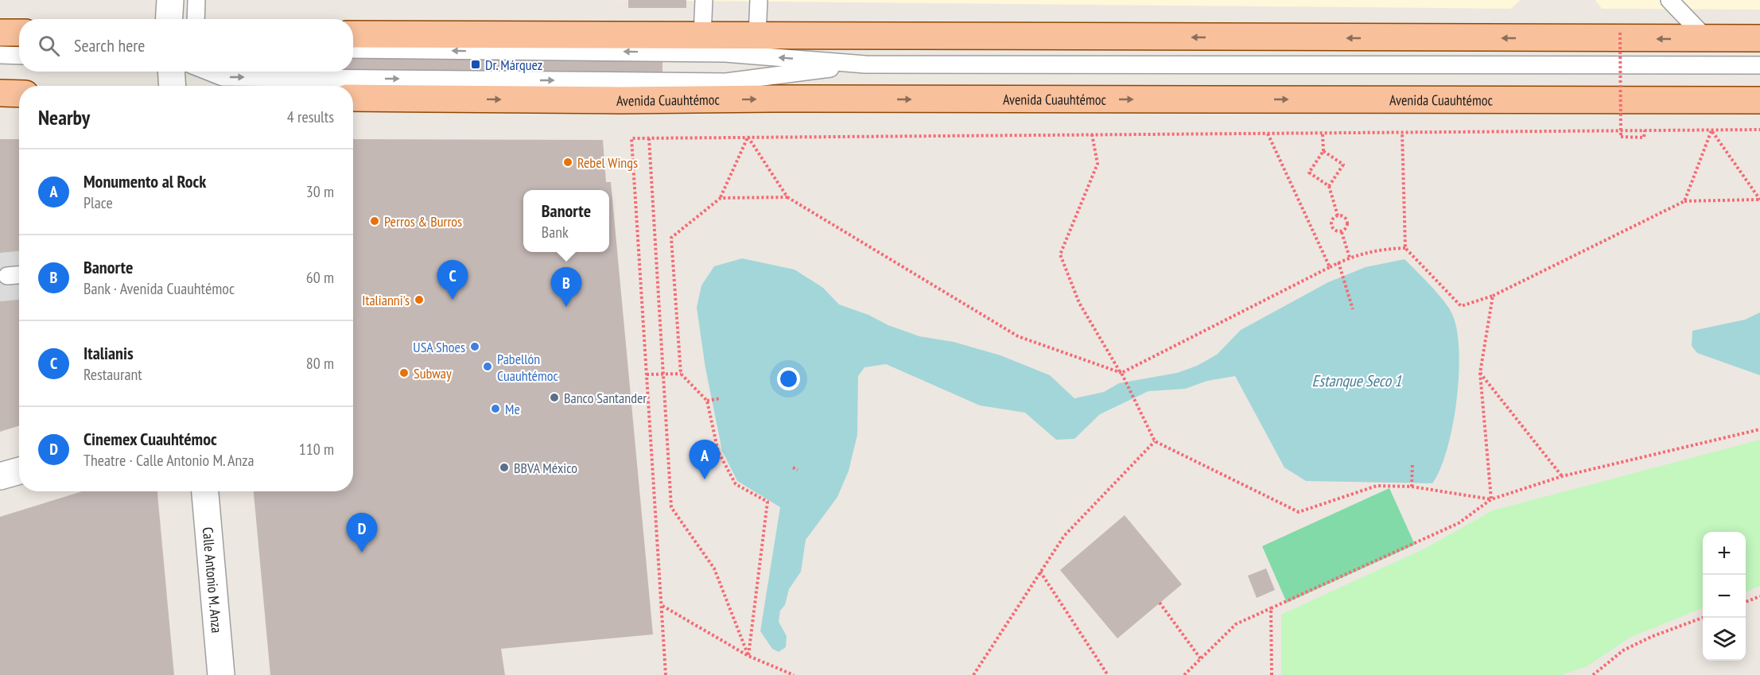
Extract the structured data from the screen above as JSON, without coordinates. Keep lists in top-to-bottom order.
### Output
{
  "streets": {
    "main road": ["Avenida Cuauhtémoc"],
    "street": ["Calle Antonio M. Anza"]
  },
  "water": ["Estanque Seco 1"],
  "places": {
    "transit": ["Dr. Márquez"],
    "other": [
      "Rebel Wings",
      "Perros & Burros",
      "Italianni's",
      "USA Shoes",
      "Pabellón Cuauhtémoc",
      "Subway",
      "Banco Santander",
      "Me",
      "BBVA México"
    ]
  },
  "page": {
    "search": "Search here",
    "heading": ["Nearby", "4 results"],
    "list": [
      {
        "mark": "A",
        "name": "Monumento al Rock",
        "note": "Place",
        "value": "30 m"
      },
      {
        "mark": "B",
        "name": "Banorte",
        "note": "Bank · Avenida Cuauhtémoc",
        "value": "60 m"
      },
      {
        "mark": "C",
        "name": "Italianis",
        "note": "Restaurant",
        "value": "80 m"
      },
      {
        "mark": "D",
        "name": "Cinemex Cuauhtémoc",
        "note": "Theatre · Calle Antonio M. Anza",
        "value": "110 m"
      }
    ],
    "popup": ["Banorte", "Bank"],
    "pins": [
      "C",
      "B",
      "A",
      "D"
    ],
    "map_buttons": ["+", "−"]
  }
}
